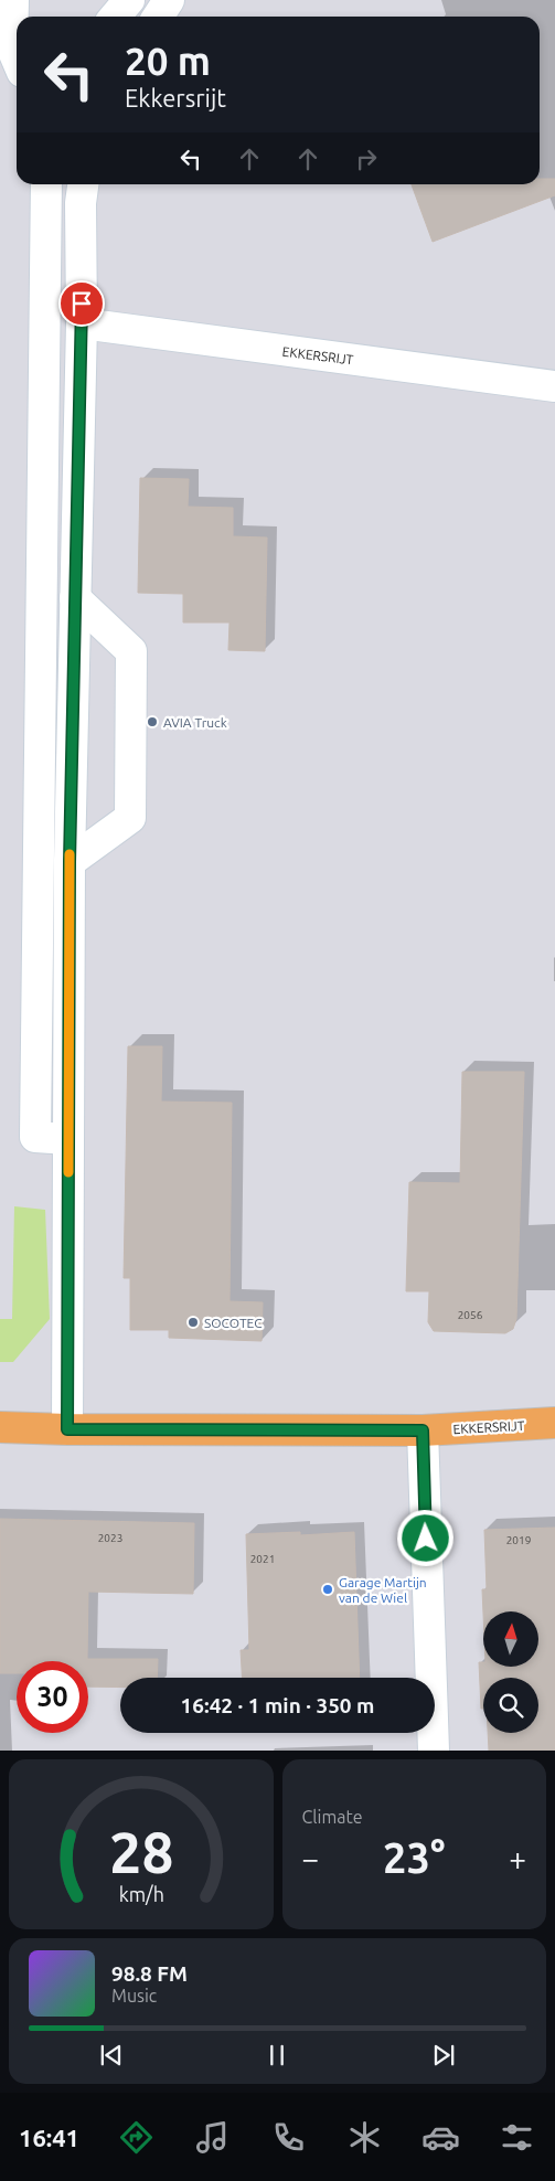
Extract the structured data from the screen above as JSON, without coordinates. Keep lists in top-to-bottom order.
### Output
{
  "streets": {
    "main road": ["EKKERSRIJT"]
  },
  "places": ["AVIA Truck", "SOCOTEC", "Garage Martijn van de Wiel"],
  "house_numbers": [
    "2056",
    "2023",
    "2019",
    "2021"
  ],
  "north": "top",
  "page": {
    "turn": ["20 m", "Ekkersrijt"],
    "limit": "30",
    "trip": "16:42 · 1 min · 350 m",
    "tile": "Climate",
    "heat": ["−", "23°", "+"],
    "song": ["98.8 FM", "Music"],
    "tabs": "16:41",
    "gauge": ["28", "km/h"]
  }
}
